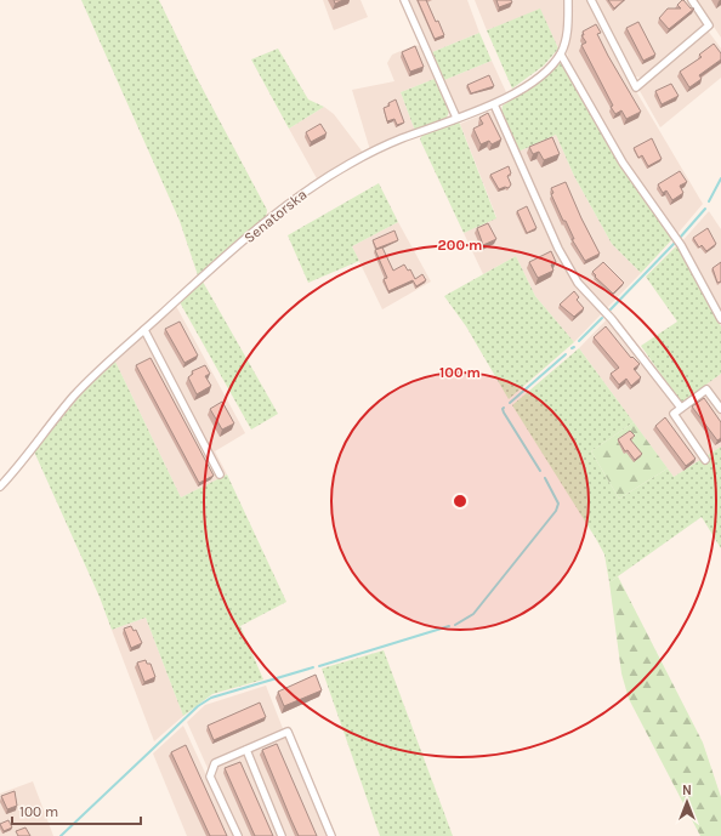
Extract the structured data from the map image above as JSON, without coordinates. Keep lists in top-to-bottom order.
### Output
{
  "streets": {
    "street": ["Senatorska"]
  },
  "scale_bar": "100 m",
  "north": "top",
  "rings": ["200 m", "100 m"]
}
